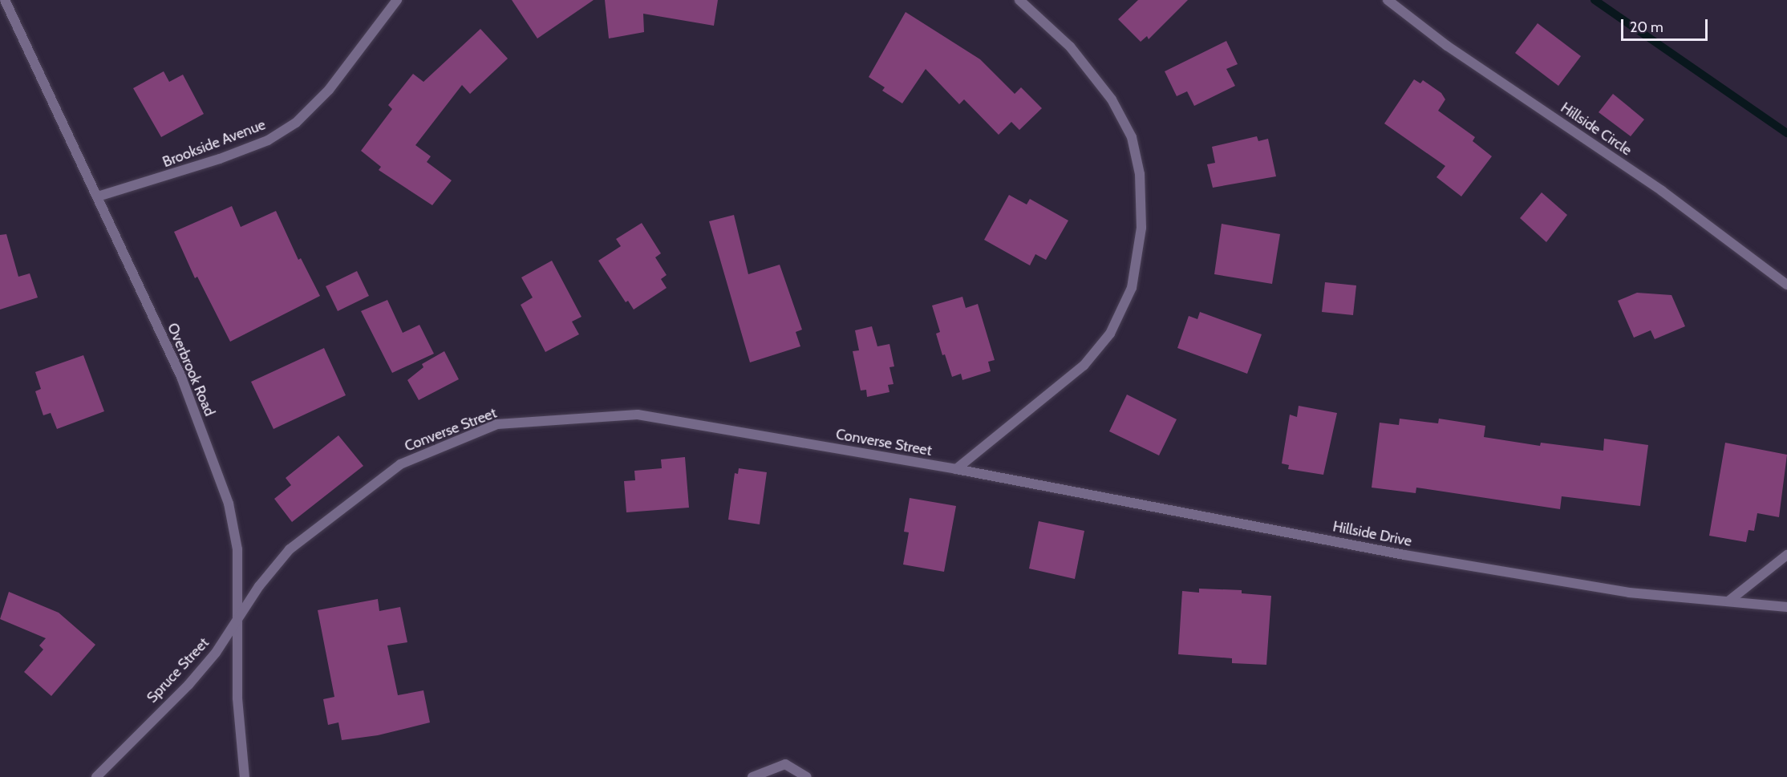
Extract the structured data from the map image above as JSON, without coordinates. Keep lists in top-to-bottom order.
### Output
{
  "streets": {
    "street": [
      "Hillside Circle",
      "Brookside Avenue",
      "Overbrook Road",
      "Converse Street",
      "Hillside Drive",
      "Spruce Street"
    ]
  },
  "crossings": [
    ["Brookside Avenue", "Overbrook Road"],
    ["Overbrook Road", "Spruce Street"],
    ["Converse Street", "Hillside Drive"],
    ["Converse Street", "Spruce Street"]
  ],
  "scale_bar": "20 m"
}
